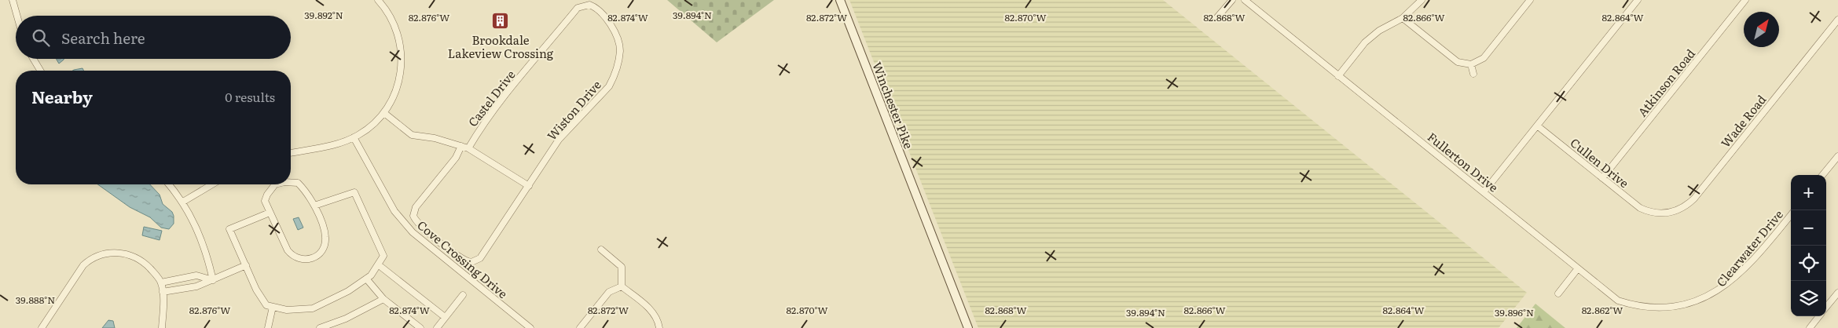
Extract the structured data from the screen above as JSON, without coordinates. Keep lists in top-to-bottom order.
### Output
{
  "streets": {
    "main road": ["Winchester Pike"],
    "street": [
      "Atkinson Road",
      "Castel Drive",
      "Wiston Drive",
      "Wade Road",
      "Fullerton Drive",
      "Cullen Drive",
      "Clearwater Drive",
      "Cove Crossing Drive"
    ]
  },
  "crossings": [
    ["Atkinson Road", "Cullen Drive"],
    ["Castel Drive", "Wiston Drive"],
    ["Wade Road", "Cullen Drive"]
  ],
  "places": {
    "building": ["Brookdale Lakeview Crossing"]
  },
  "north": "top right",
  "page": {
    "search": "Search here",
    "heading": ["Nearby", "0 results"],
    "map_buttons": ["+", "−"]
  },
  "coordinates": [
    "39.892°N",
    "39.894°N",
    "82.876°W",
    "82.874°W",
    "82.872°W",
    "82.870°W",
    "82.868°W",
    "82.866°W",
    "82.864°W",
    "39.888°N",
    "82.862°W",
    "39.896°N"
  ]
}
